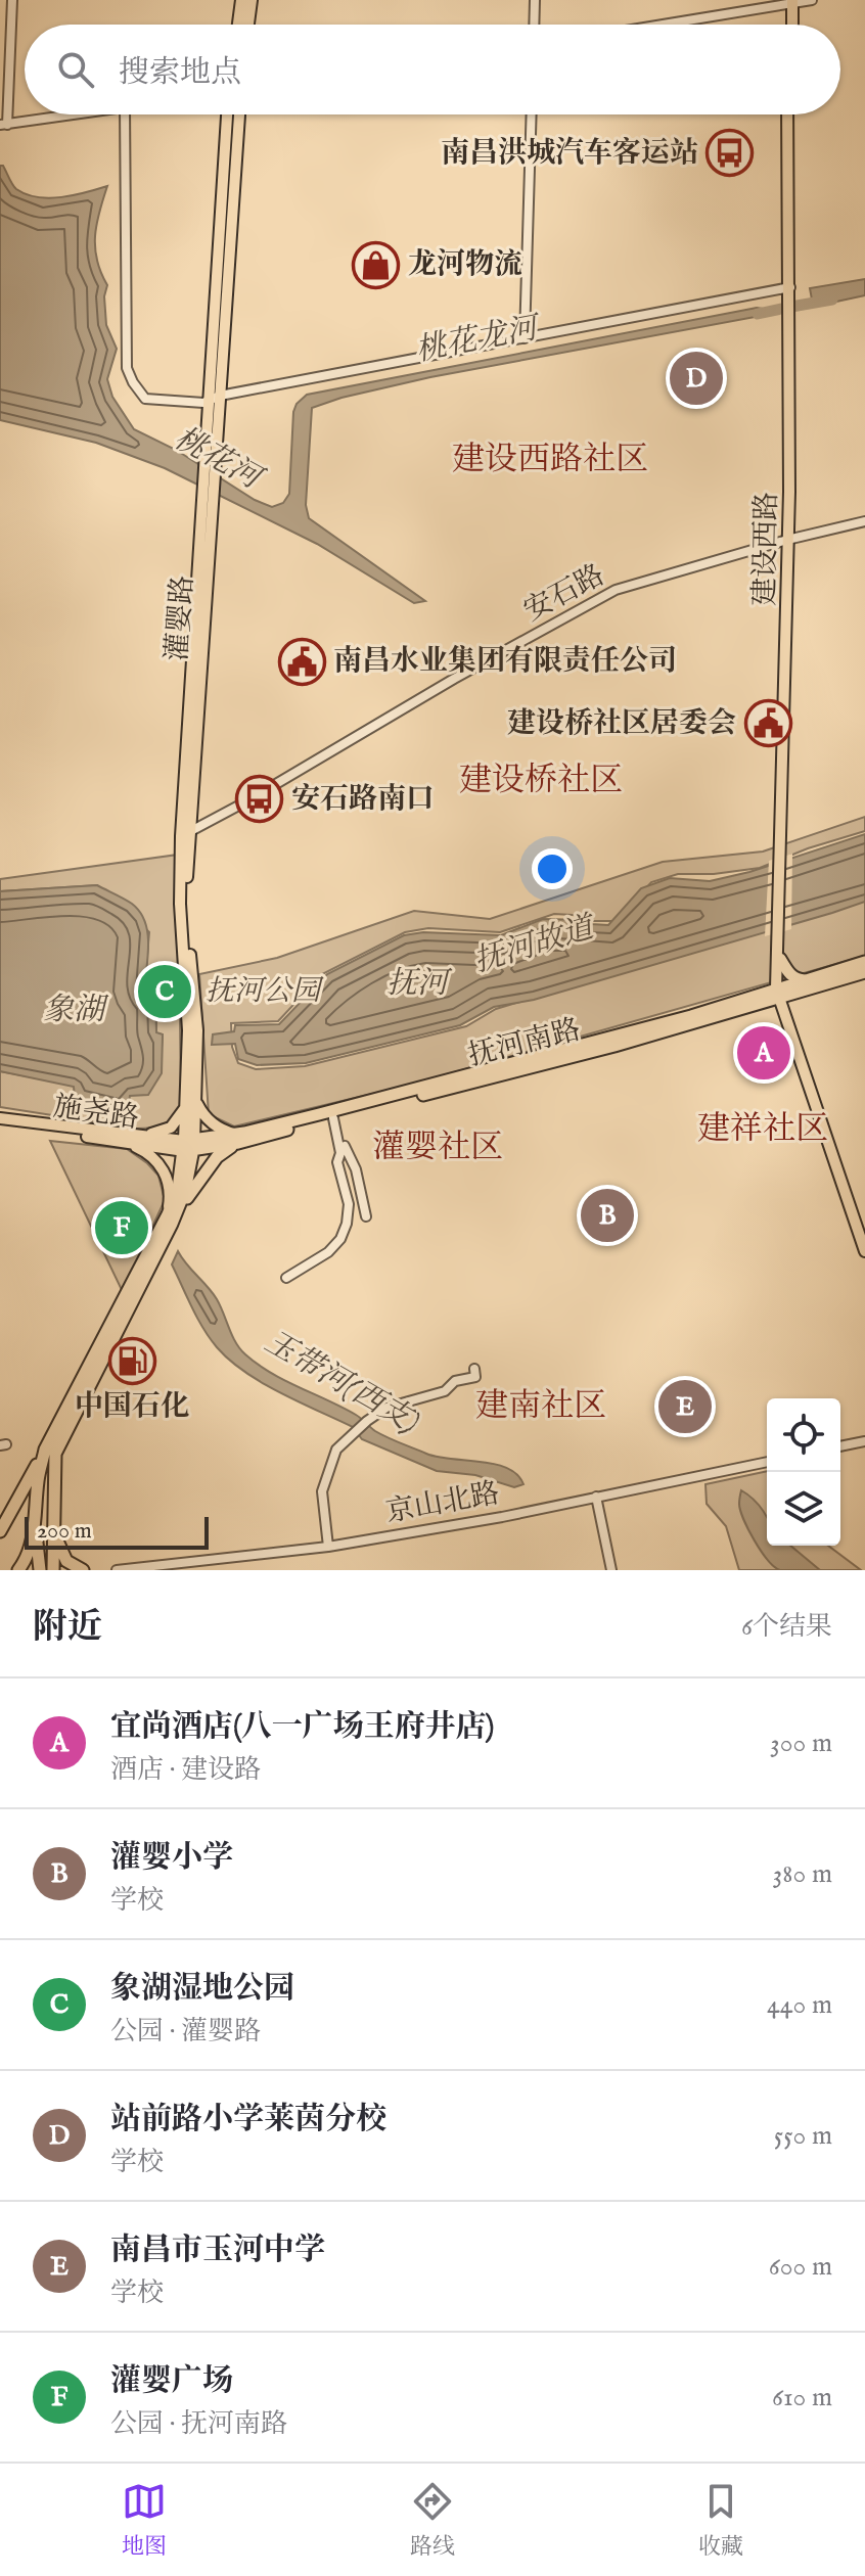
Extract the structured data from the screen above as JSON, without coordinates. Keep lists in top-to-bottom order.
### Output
{
  "streets": {
    "highway": ["抚河南路"],
    "main road": ["建设西路", "灌婴路", "施尧路"],
    "street": ["安石路", "京山北路"]
  },
  "crossings": [
    ["建设西路", "安石路"],
    ["建设西路", "抚河南路"],
    ["安石路", "灌婴路"],
    ["灌婴路", "抚河南路"],
    ["灌婴路", "施尧路"],
    ["抚河南路", "施尧路"]
  ],
  "districts": [
    "建设西路社区",
    "建设桥社区",
    "建祥社区",
    "灌婴社区",
    "建南社区"
  ],
  "water": [
    "桃花龙河",
    "桃花河",
    "抚河故道",
    "抚河",
    "象湖",
    "玉带河(西支)"
  ],
  "parks": ["抚河公园"],
  "places": {
    "bus stop": ["南昌洪城汽车客运站", "安石路南口"],
    "shop": ["龙河物流"],
    "public building": ["南昌水业集团有限责任公司", "建设桥社区居委会"],
    "fuel station": ["中国石化"]
  },
  "scale_bar": "200 m",
  "page": {
    "search": "搜索地点",
    "pins": [
      "D",
      "C",
      "A",
      "B",
      "F",
      "E"
    ],
    "scale": "200 m",
    "heading": ["附近", "6个结果"],
    "list": [
      {
        "mark": "A",
        "name": "宜尚酒店(八一广场王府井店)",
        "note": "酒店 · 建设路",
        "value": "300 m"
      },
      {
        "mark": "B",
        "name": "灌婴小学",
        "note": "学校",
        "value": "380 m"
      },
      {
        "mark": "C",
        "name": "象湖湿地公园",
        "note": "公园 · 灌婴路",
        "value": "440 m"
      },
      {
        "mark": "D",
        "name": "站前路小学莱茵分校",
        "note": "学校",
        "value": "550 m"
      },
      {
        "mark": "E",
        "name": "南昌市玉河中学",
        "note": "学校",
        "value": "600 m"
      },
      {
        "mark": "F",
        "name": "灌婴广场",
        "note": "公园 · 抚河南路",
        "value": "610 m"
      }
    ],
    "nav": ["地图", "路线", "收藏"]
  }
}
